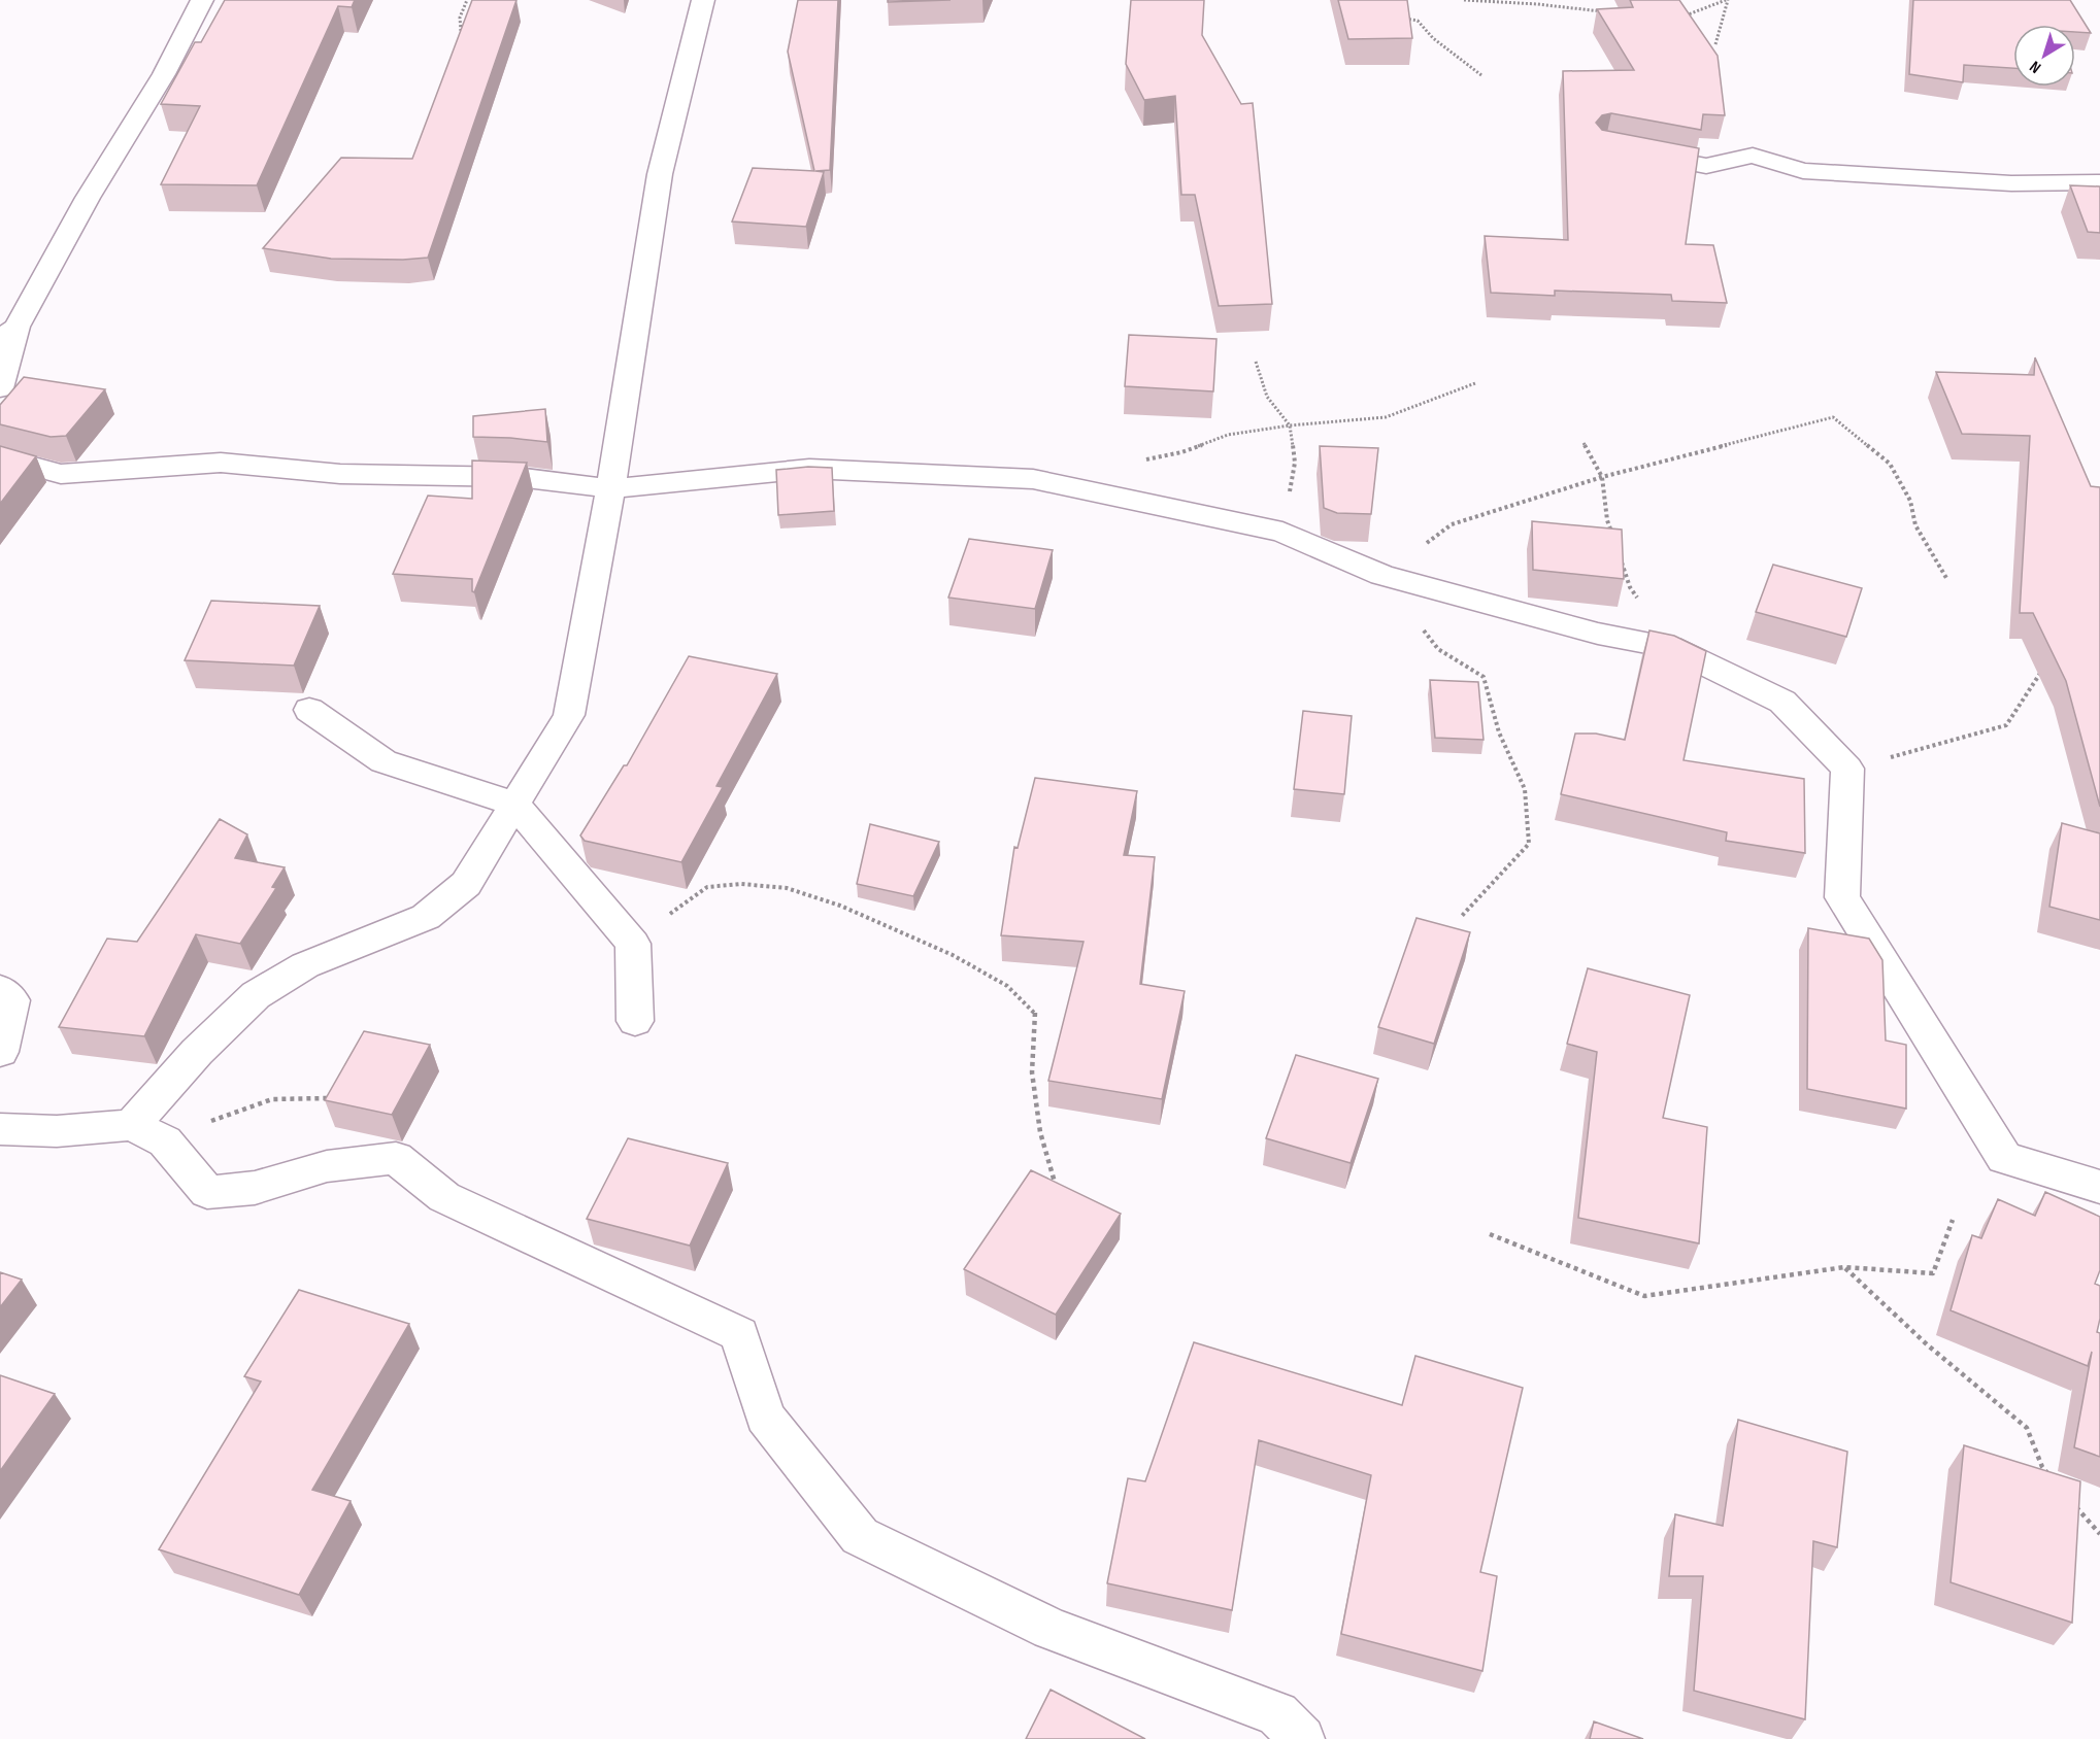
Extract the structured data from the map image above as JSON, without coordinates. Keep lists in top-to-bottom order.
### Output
{
  "north": "bottom left"
}
